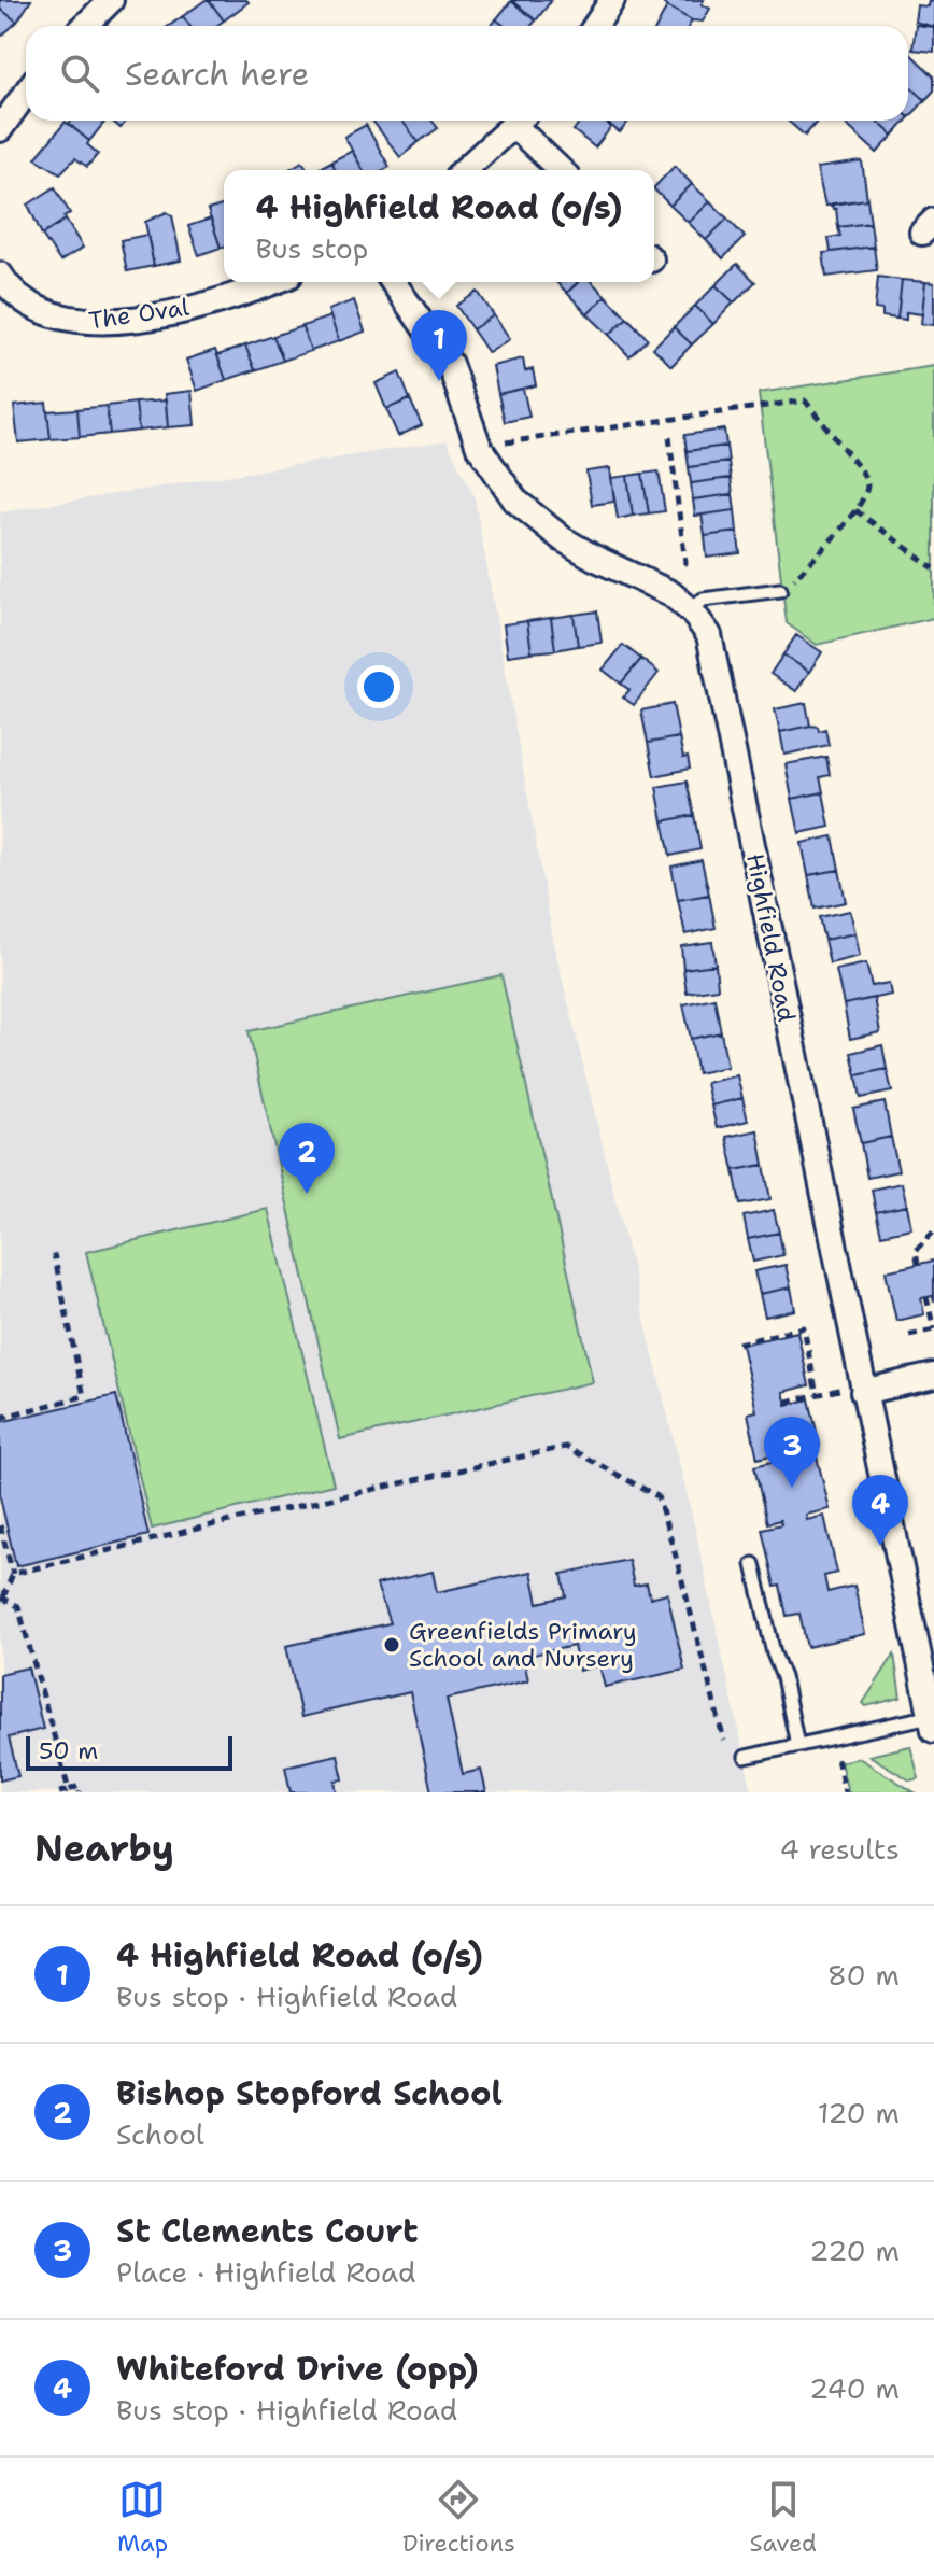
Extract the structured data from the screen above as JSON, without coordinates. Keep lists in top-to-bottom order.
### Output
{
  "streets": {
    "street": ["The Oval", "Highfield Road"]
  },
  "places": ["Greenfields Primary School and Nursery"],
  "scale_bar": "50 m",
  "page": {
    "search": "Search here",
    "popup": ["4 Highfield Road (o/s)", "Bus stop"],
    "pins": [
      "1",
      "2",
      "3",
      "4"
    ],
    "scale": "50 m",
    "heading": ["Nearby", "4 results"],
    "list": [
      {
        "mark": "1",
        "name": "4 Highfield Road (o/s)",
        "note": "Bus stop · Highfield Road",
        "value": "80 m"
      },
      {
        "mark": "2",
        "name": "Bishop Stopford School",
        "note": "School",
        "value": "120 m"
      },
      {
        "mark": "3",
        "name": "St Clements Court",
        "note": "Place · Highfield Road",
        "value": "220 m"
      },
      {
        "mark": "4",
        "name": "Whiteford Drive (opp)",
        "note": "Bus stop · Highfield Road",
        "value": "240 m"
      }
    ],
    "nav": ["Map", "Directions", "Saved"]
  }
}
